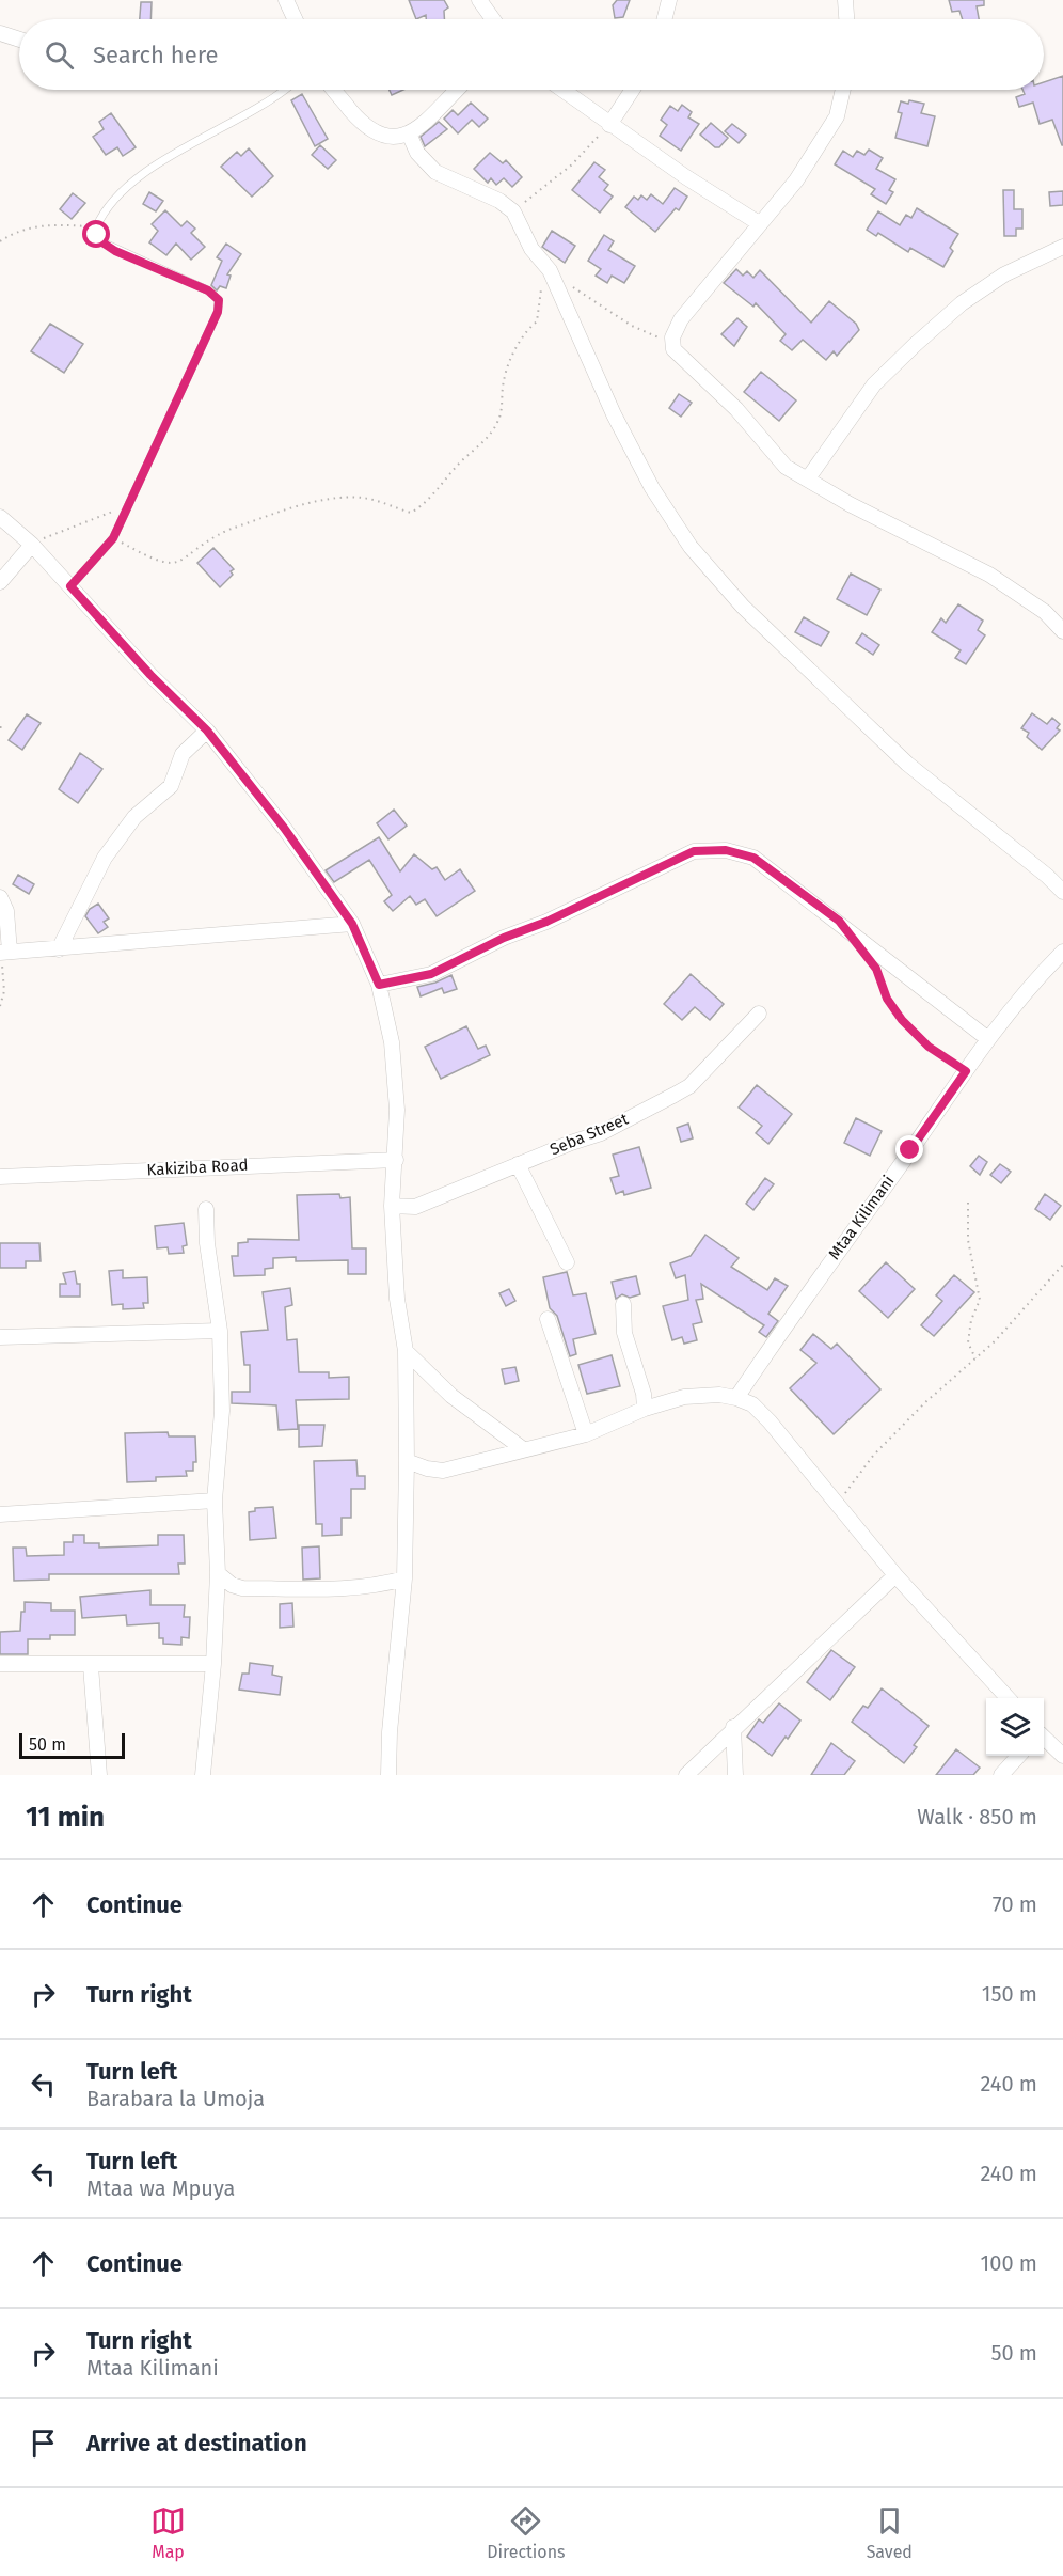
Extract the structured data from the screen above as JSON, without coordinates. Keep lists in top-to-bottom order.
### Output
{
  "streets": {
    "street": ["Seba Street", "Kakiziba Road", "Mtaa Kilimani"]
  },
  "scale_bar": "50 m",
  "page": {
    "search": "Search here",
    "scale": "50 m",
    "heading": ["11 min", "Walk · 850 m"],
    "list": [
      ["Continue", "70 m"],
      ["Turn right", "150 m"],
      ["Turn left", "Barabara la Umoja", "240 m"],
      ["Turn left", "Mtaa wa Mpuya", "240 m"],
      ["Continue", "100 m"],
      ["Turn right", "Mtaa Kilimani", "50 m"],
      "Arrive at destination"
    ],
    "nav": ["Map", "Directions", "Saved"]
  }
}
